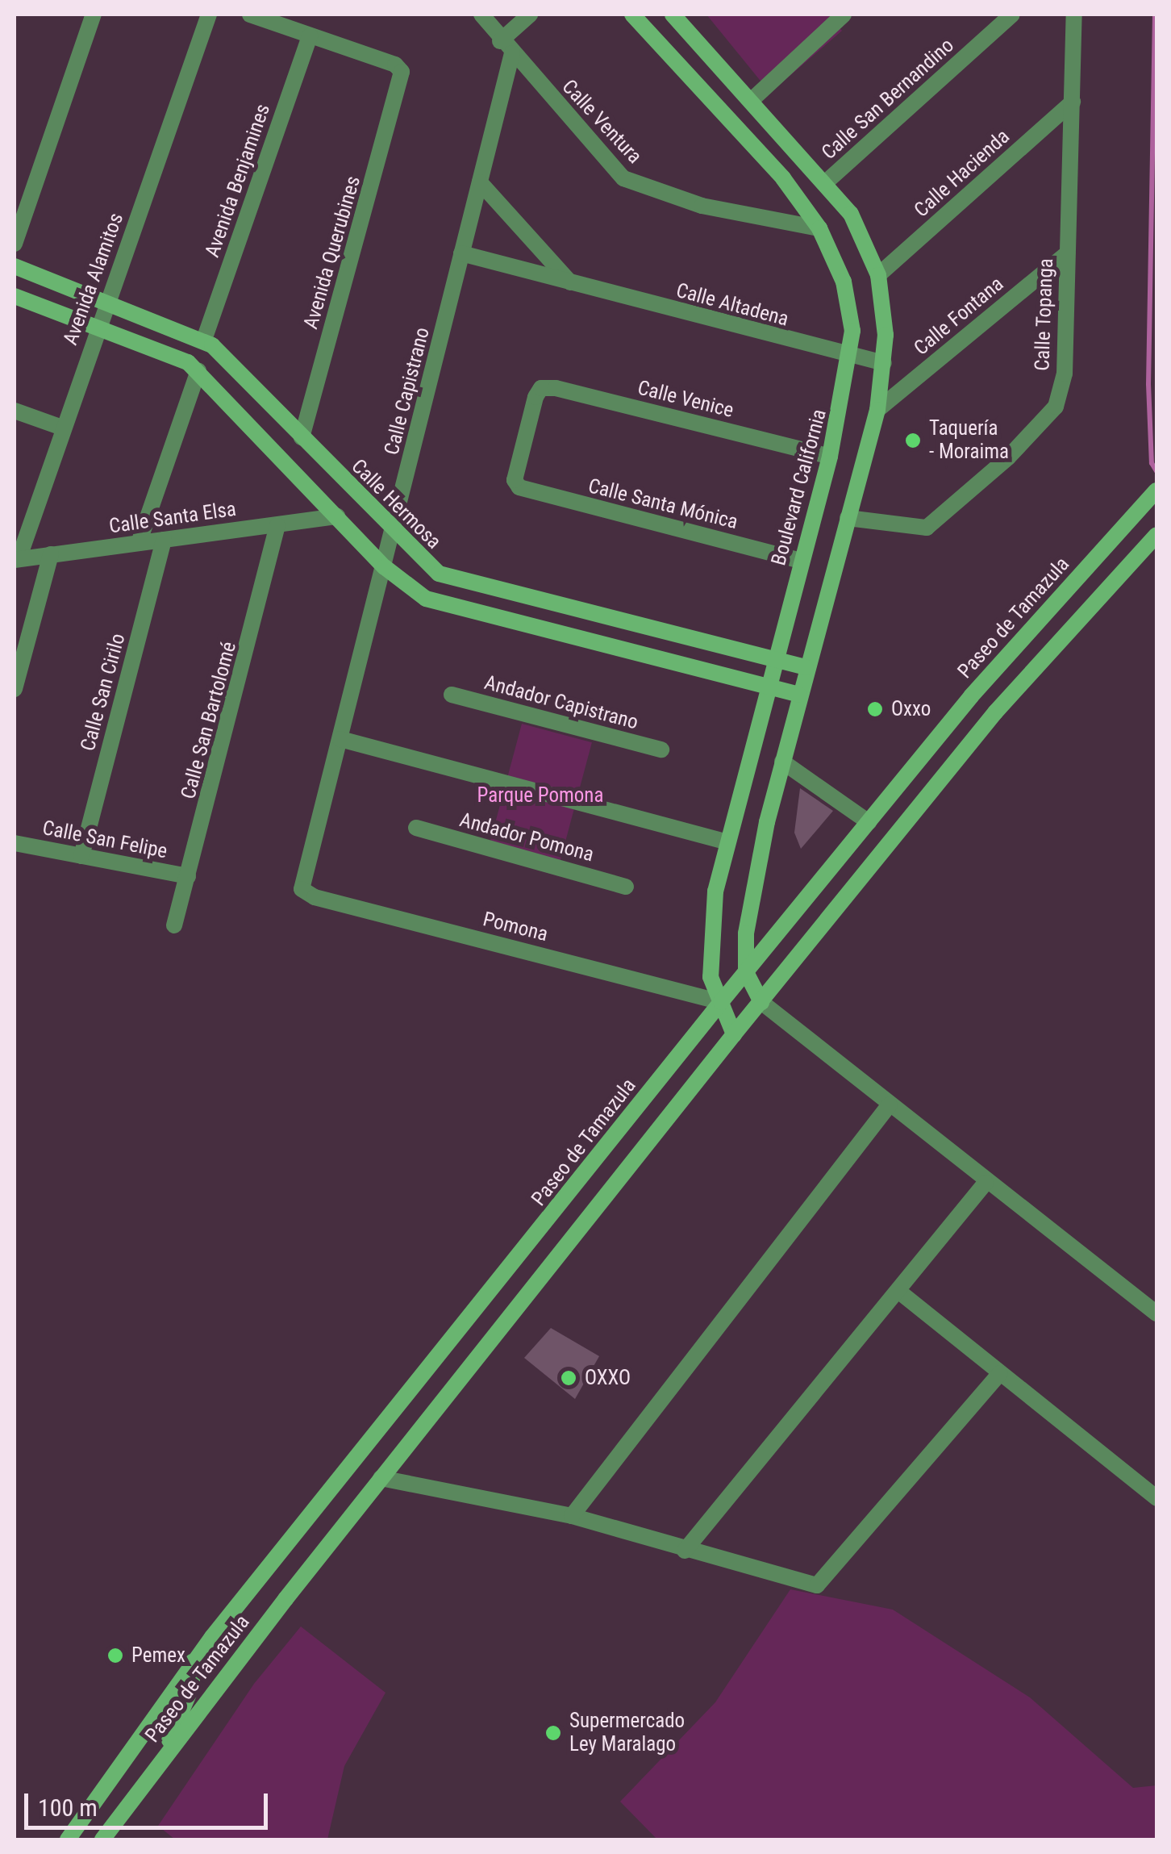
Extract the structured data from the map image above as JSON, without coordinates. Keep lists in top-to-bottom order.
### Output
{
  "streets": {
    "street": [
      "Calle San Bernandino",
      "Calle Ventura",
      "Calle Hacienda",
      "Avenida Benjamines",
      "Avenida Querubines",
      "Avenida Alamitos",
      "Calle Altadena",
      "Calle Topanga",
      "Calle Fontana",
      "Calle Capistrano",
      "Calle Venice",
      "Boulevard California",
      "Calle Hermosa",
      "Calle Santa Mónica",
      "Calle Santa Elsa",
      "Paseo de Tamazula",
      "Calle San Cirilo",
      "Andador Capistrano",
      "Calle San Bartolomé",
      "Andador Pomona",
      "Calle San Felipe",
      "Pomona"
    ]
  },
  "crossings": [
    ["Calle Ventura", "Calle Capistrano"],
    ["Calle Ventura", "Boulevard California"],
    ["Calle Hacienda", "Calle Topanga"],
    ["Avenida Benjamines", "Avenida Querubines"],
    ["Avenida Benjamines", "Calle Hermosa"],
    ["Avenida Querubines", "Calle Hermosa"],
    ["Avenida Alamitos", "Calle Hermosa"],
    ["Avenida Alamitos", "Calle Santa Elsa"],
    ["Calle Altadena", "Calle Capistrano"],
    ["Calle Altadena", "Boulevard California"],
    ["Calle Topanga", "Calle Fontana"],
    ["Calle Capistrano", "Calle Hermosa"],
    ["Calle Capistrano", "Pomona"],
    ["Calle Venice", "Boulevard California"],
    ["Calle Venice", "Calle Santa Mónica"],
    ["Boulevard California", "Calle Hermosa"],
    ["Boulevard California", "Calle Santa Mónica"],
    ["Boulevard California", "Paseo de Tamazula"],
    ["Boulevard California", "Pomona"],
    ["Calle Santa Elsa", "Calle San Cirilo"],
    ["Calle Santa Elsa", "Calle San Bartolomé"],
    ["Paseo de Tamazula", "Pomona"],
    ["Calle San Cirilo", "Calle San Felipe"],
    ["Calle San Bartolomé", "Calle San Felipe"]
  ],
  "parks": ["Parque Pomona"],
  "places": [
    "Taquería - Moraima",
    "Oxxo",
    "OXXO",
    "Pemex",
    "Supermercado Ley Maralago"
  ],
  "scale_bar": "100 m"
}
